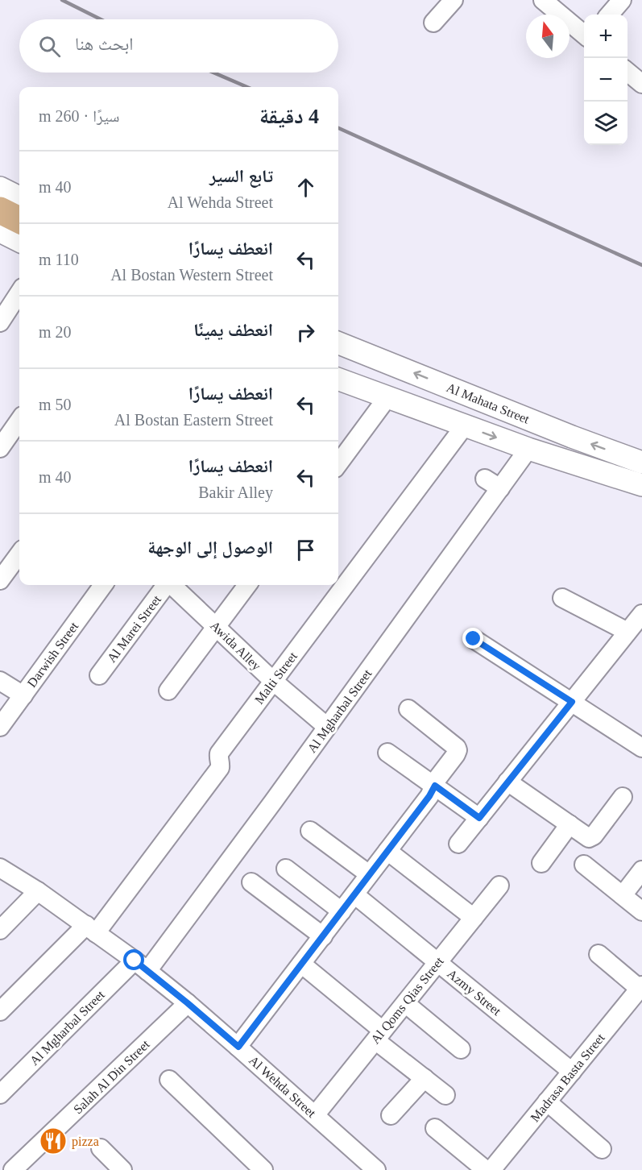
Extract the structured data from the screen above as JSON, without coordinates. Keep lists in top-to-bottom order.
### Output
{
  "streets": {
    "street": [
      "Al Mahata Street",
      "Al Marei Street",
      "Awida Alley",
      "Darwish Street",
      "Malti Street",
      "Al Mgharbal Street",
      "Azmy Street",
      "Al Qoms Qias Street",
      "Salah Al Din Street",
      "Madrasa Basta Street",
      "Al Wehda Street"
    ]
  },
  "crossings": [
    ["Awida Alley", "Malti Street"],
    ["Awida Alley", "Al Mgharbal Street"],
    ["Malti Street", "Al Wehda Street"],
    ["Al Mgharbal Street", "Al Wehda Street"],
    ["Azmy Street", "Al Qoms Qias Street"],
    ["Azmy Street", "Madrasa Basta Street"],
    ["Al Qoms Qias Street", "Al Wehda Street"],
    ["Salah Al Din Street", "Al Wehda Street"]
  ],
  "places": {
    "restaurant": ["pizza"]
  },
  "north": "top",
  "page": {
    "map_buttons": ["+", "−"],
    "search": "ابحث هنا",
    "heading": ["4 دقيقة", "سيرًا · 260 m"],
    "list": [
      ["تابع السير", "Al Wehda Street", "40 m"],
      ["انعطف يسارًا", "Al Bostan Western Street", "110 m"],
      ["انعطف يمينًا", "20 m"],
      ["انعطف يسارًا", "Al Bostan Eastern Street", "50 m"],
      ["انعطف يسارًا", "Bakir Alley", "40 m"],
      "الوصول إلى الوجهة"
    ]
  }
}
